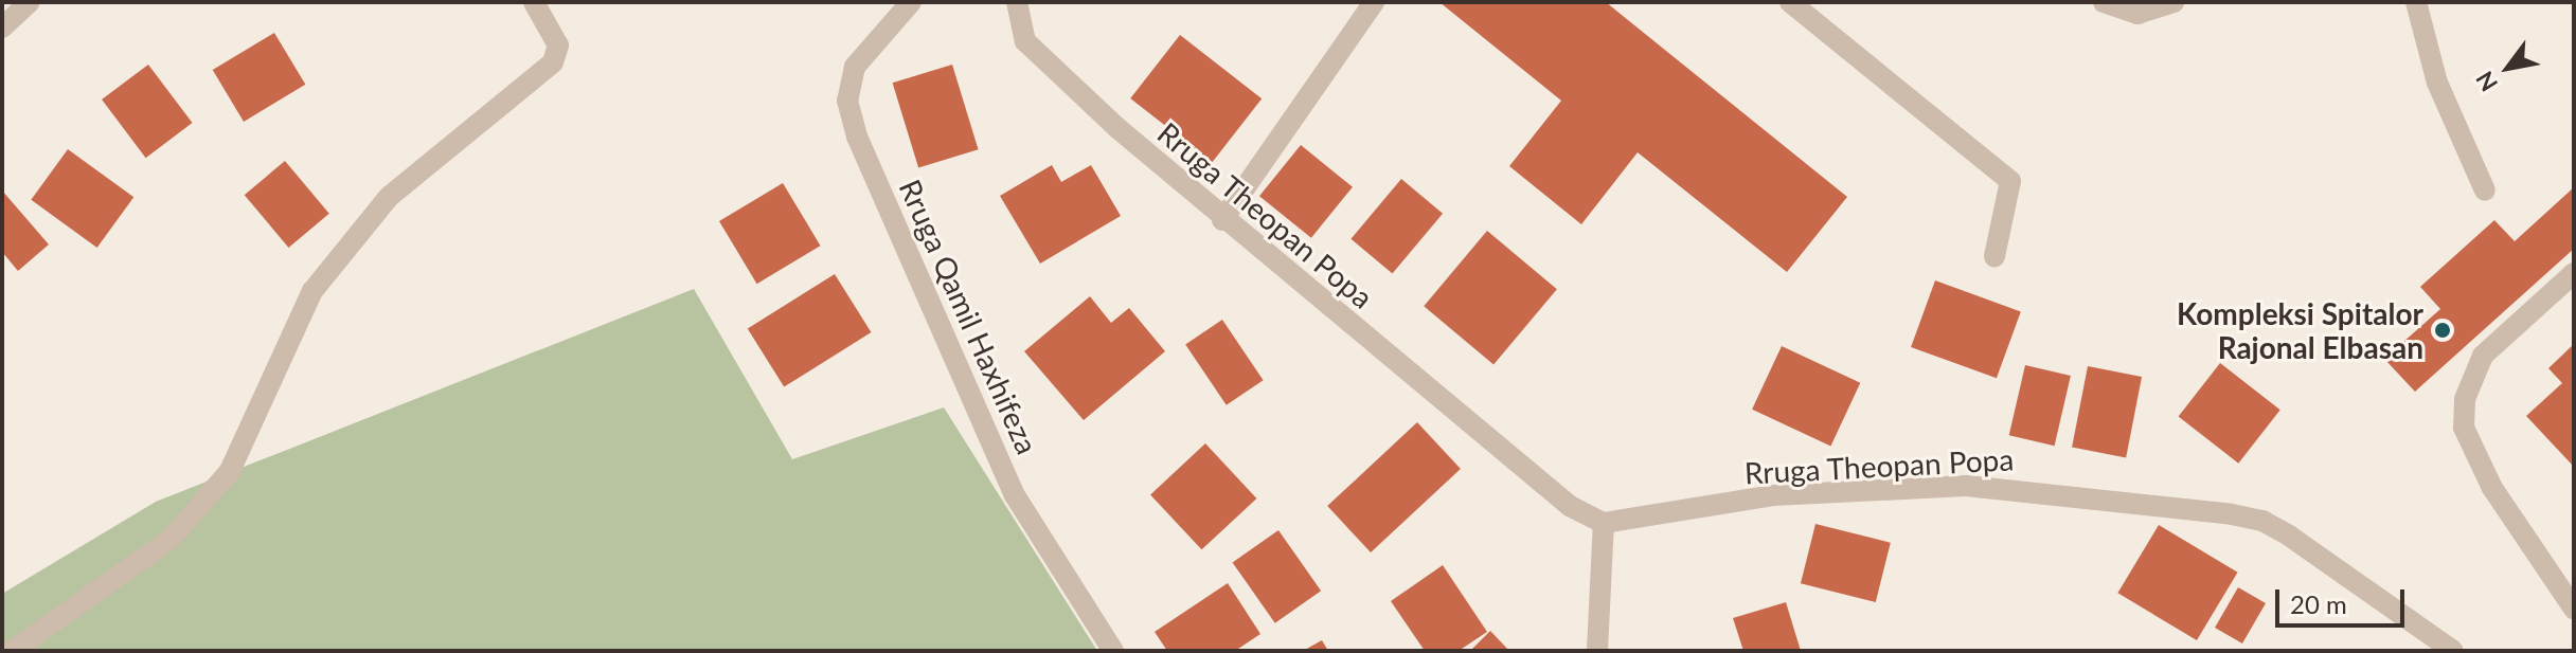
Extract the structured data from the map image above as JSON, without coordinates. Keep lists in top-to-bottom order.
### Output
{
  "streets": {
    "street": ["Rruga Theopan Popa", "Rruga Qamil Haxhifeza"]
  },
  "places": ["Kompleksi Spitalor Rajonal Elbasan"],
  "scale_bar": "20 m",
  "north": "bottom left"
}
